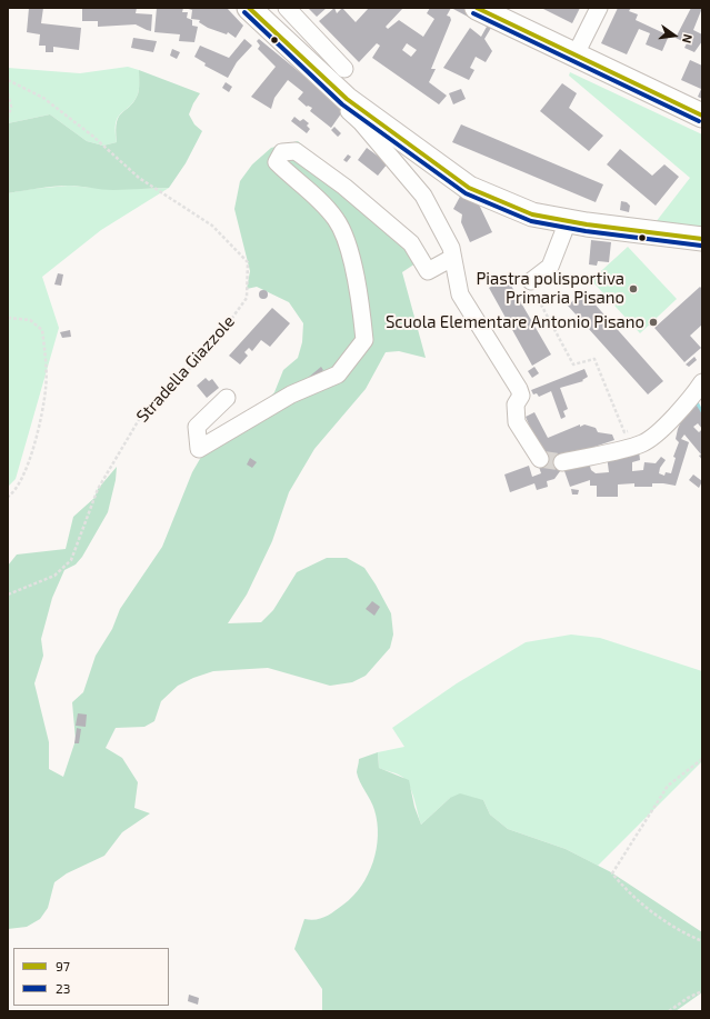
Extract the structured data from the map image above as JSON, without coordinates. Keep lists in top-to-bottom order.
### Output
{
  "streets": {
    "path": ["Stradella Giazzole"]
  },
  "places": ["Piastra polisportiva Primaria Pisano", "Scuola Elementare Antonio Pisano"],
  "lines": ["transit line 97", "transit line 23"],
  "legend": ["97", "23"],
  "north": "right"
}
